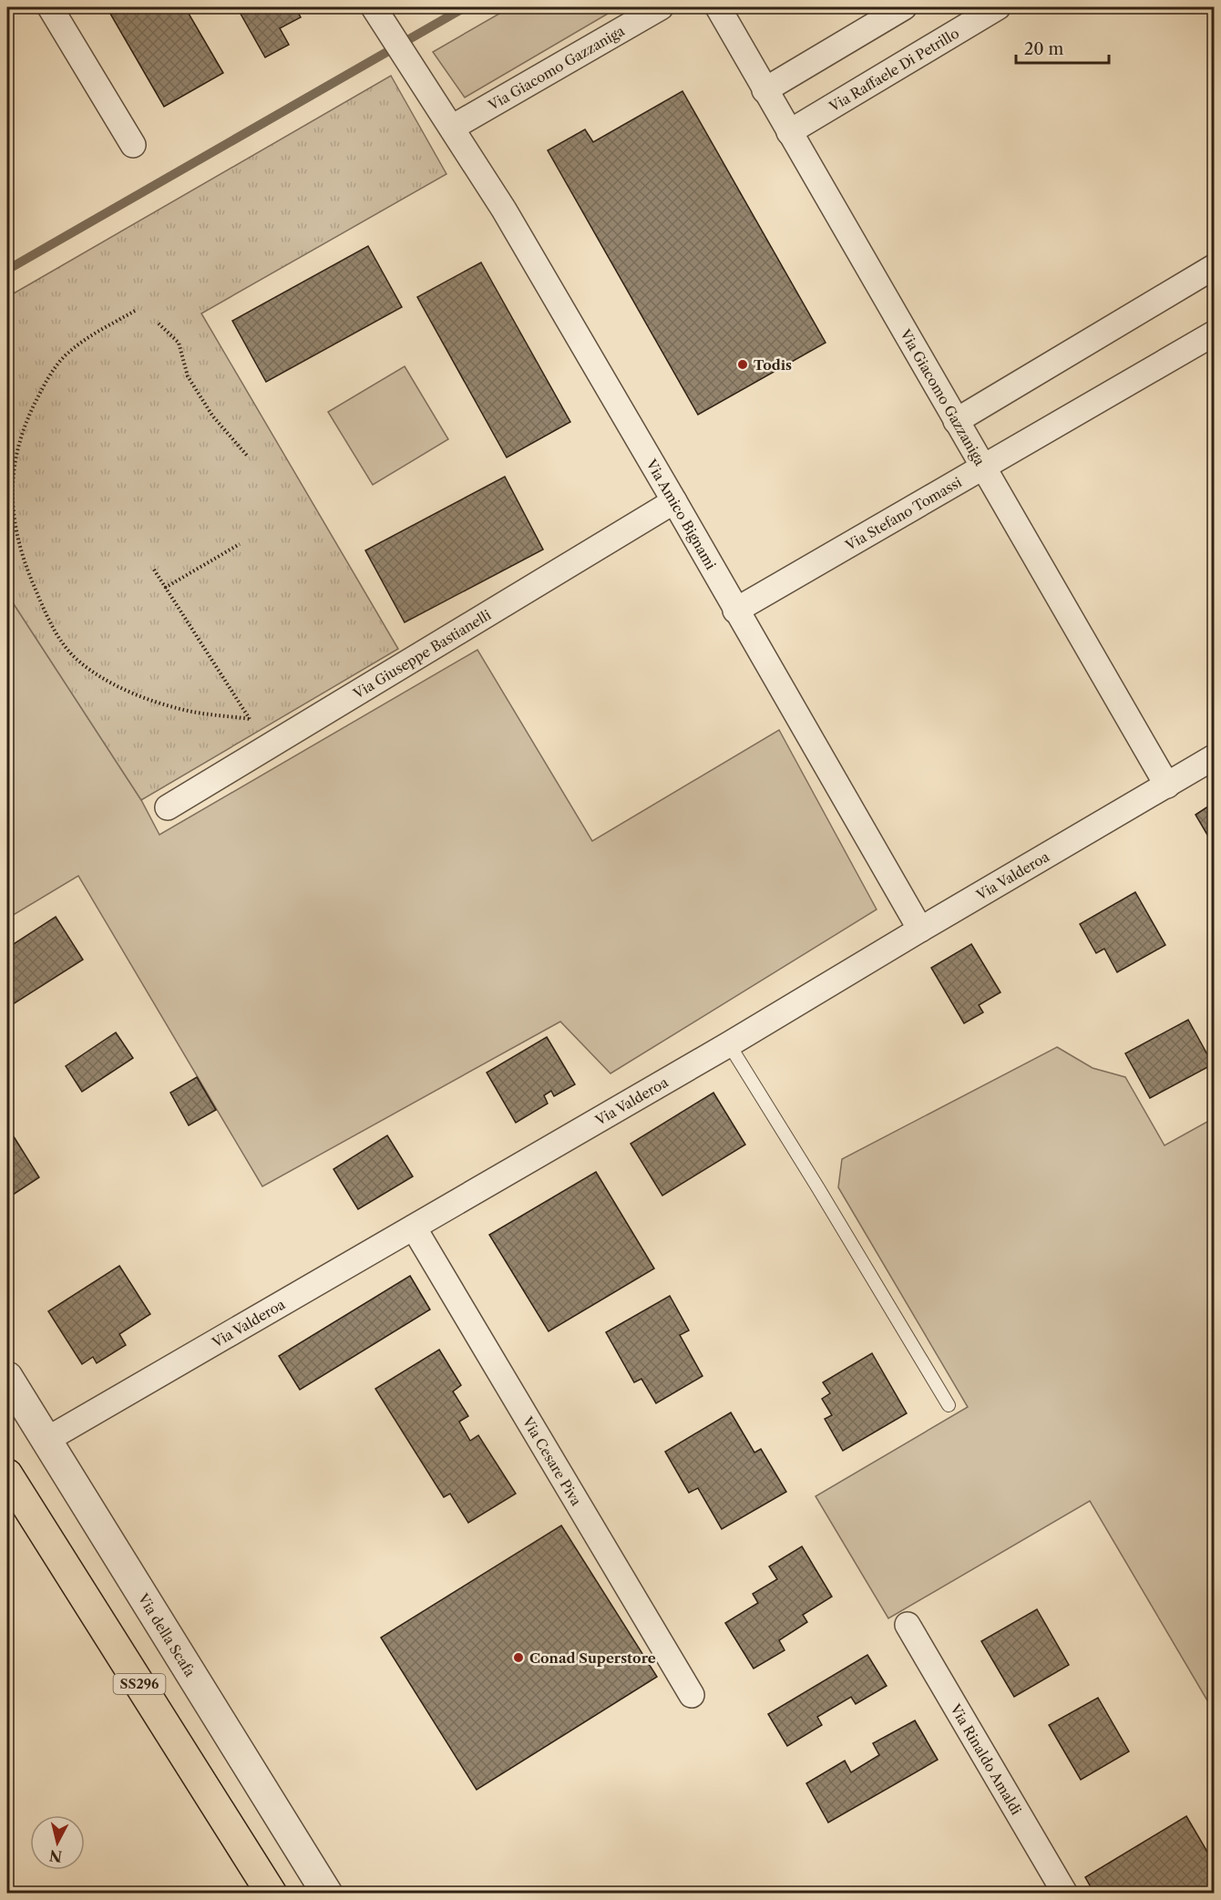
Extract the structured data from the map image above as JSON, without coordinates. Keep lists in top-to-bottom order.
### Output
{
  "streets": {
    "main road": ["SS296"],
    "street": [
      "Via Giacomo Gazzaniga",
      "Via Raffaele Di Petrillo",
      "Via Stefano Tomassi",
      "Via Amico Bignami",
      "Via Giuseppe Bastianelli",
      "Via Valderoa",
      "Via Cesare Piva",
      "Via della Scafa",
      "Via Rinaldo Amaldi"
    ]
  },
  "crossings": [
    ["Via Giacomo Gazzaniga", "Via Raffaele Di Petrillo"],
    ["Via Giacomo Gazzaniga", "Via Stefano Tomassi"],
    ["Via Giacomo Gazzaniga", "Via Amico Bignami"],
    ["Via Giacomo Gazzaniga", "Via Valderoa"],
    ["Via Stefano Tomassi", "Via Amico Bignami"],
    ["Via Amico Bignami", "Via Giuseppe Bastianelli"],
    ["Via Amico Bignami", "Via Valderoa"],
    ["Via Valderoa", "Via Cesare Piva"],
    ["Via Valderoa", "Via della Scafa"]
  ],
  "places": ["Todis", "Conad Superstore"],
  "scale_bar": "20 m",
  "north": "bottom"
}
